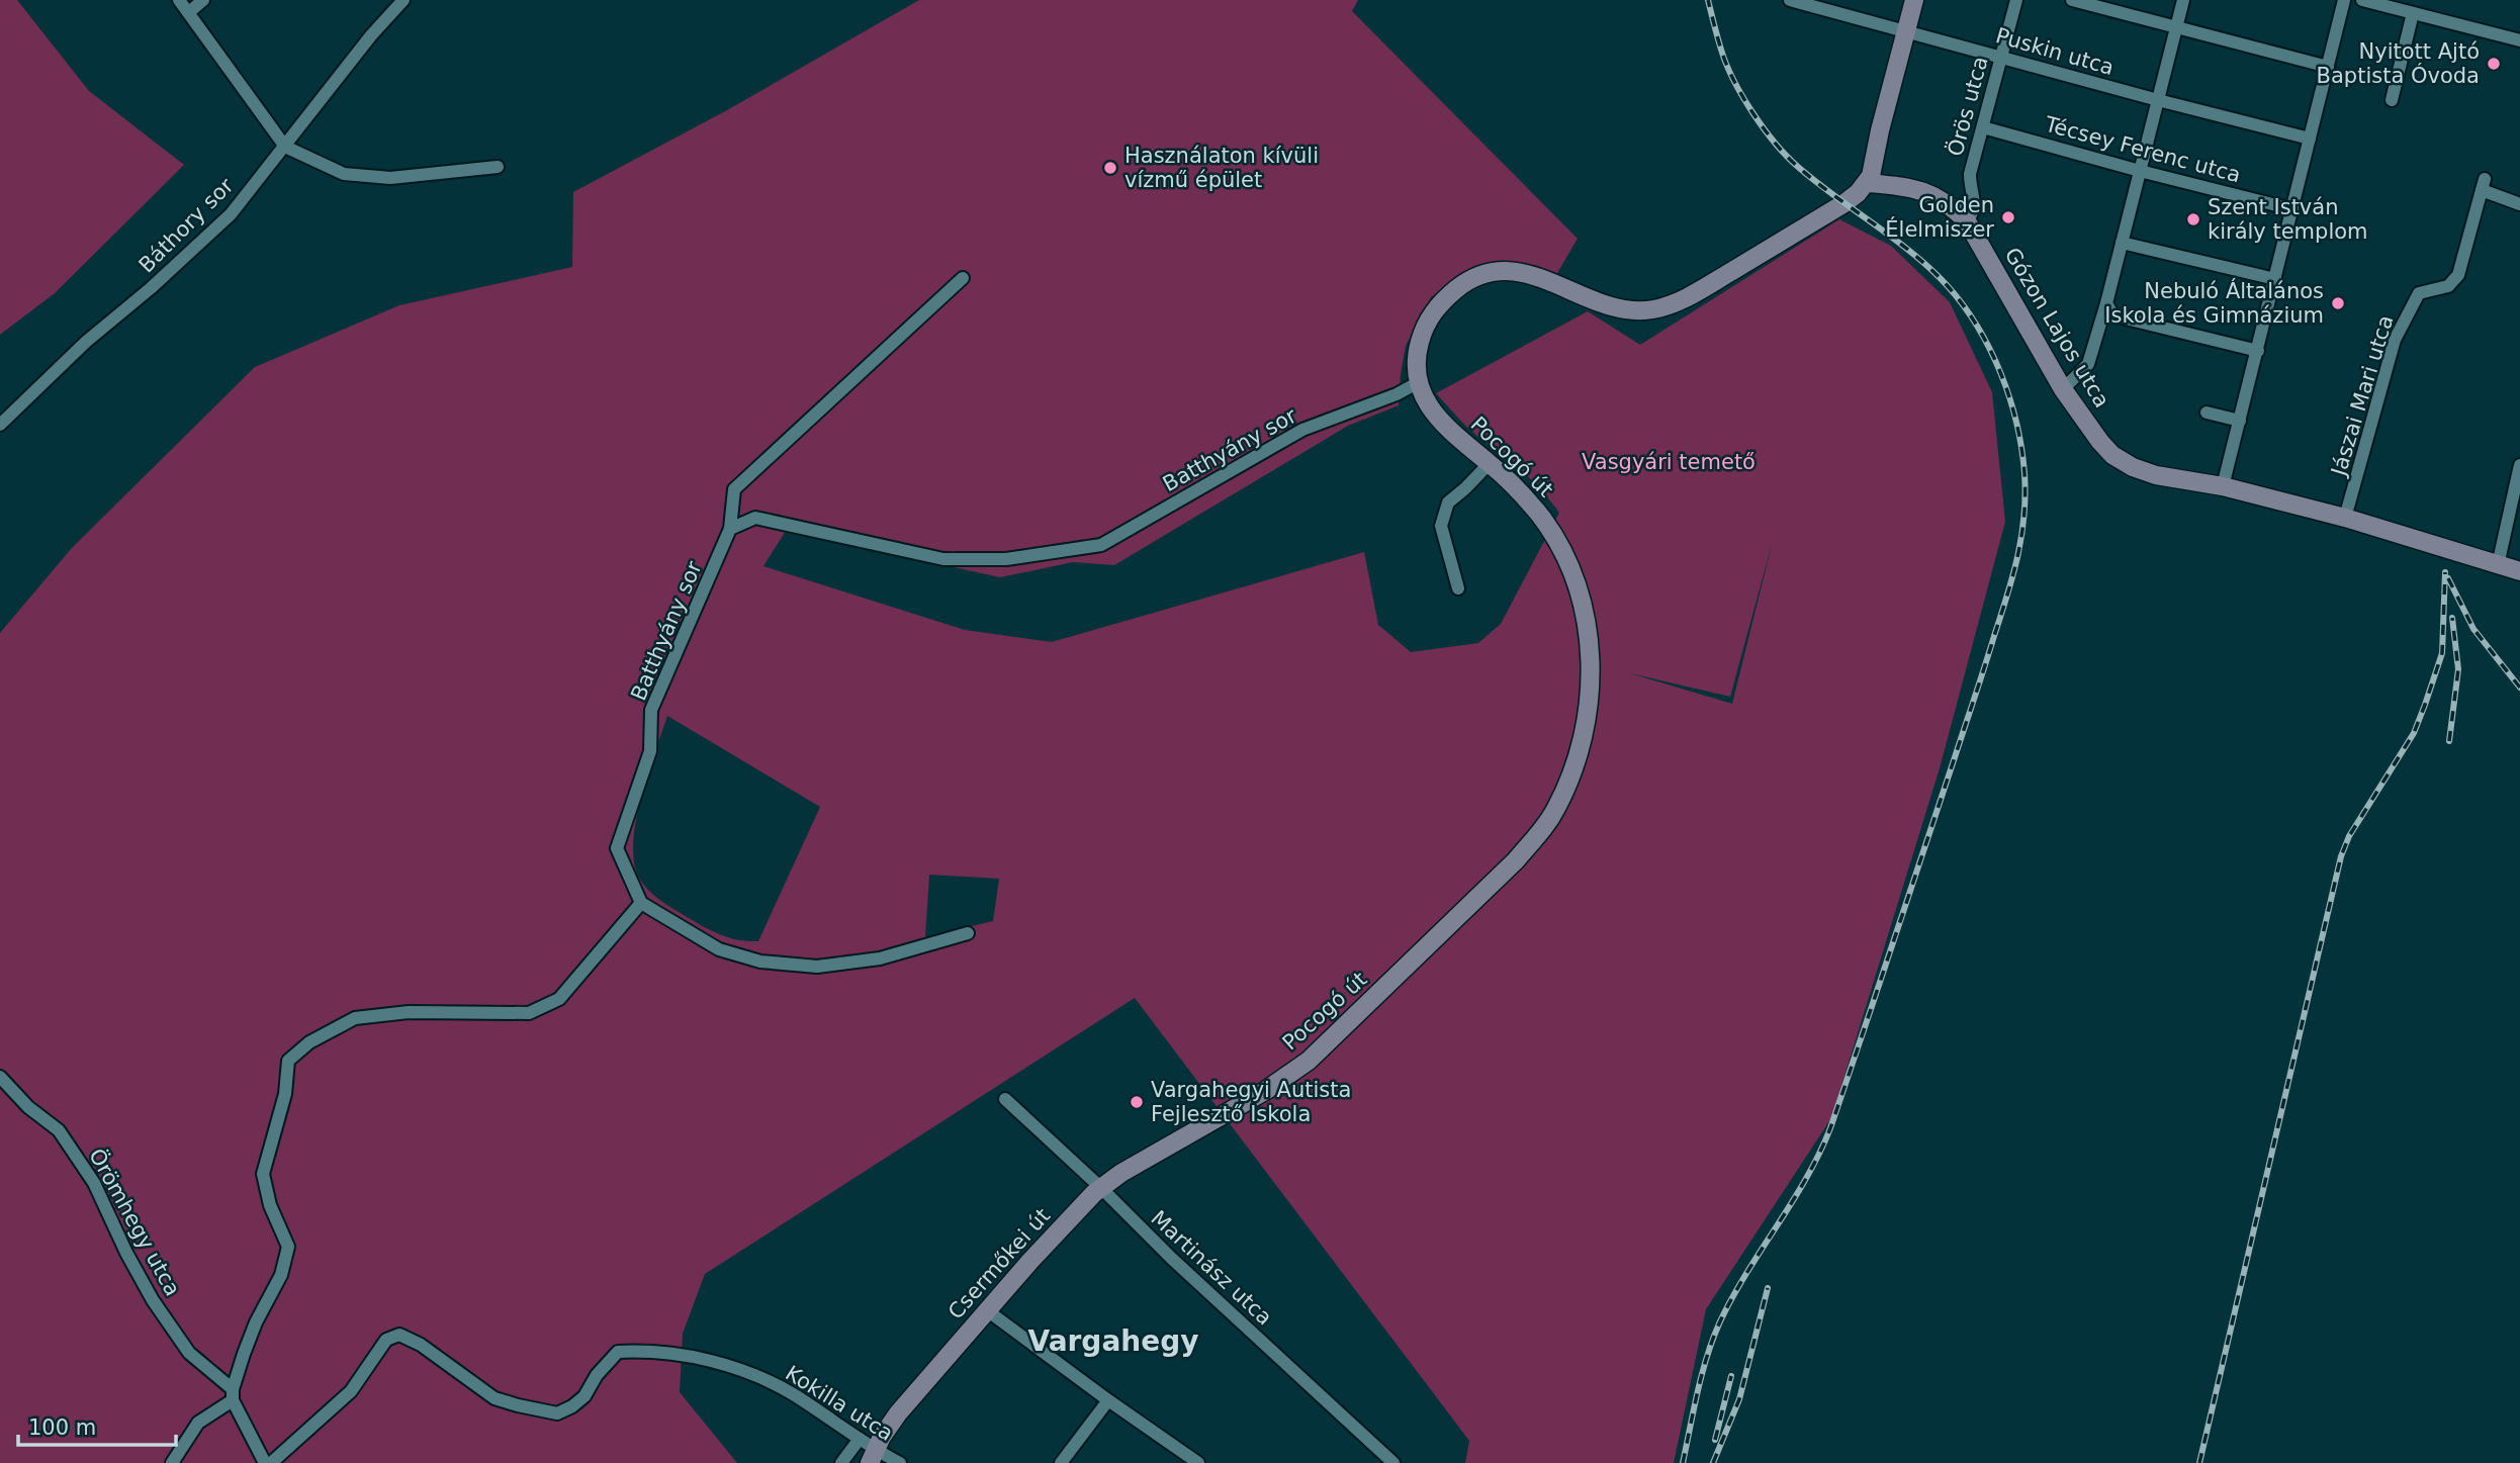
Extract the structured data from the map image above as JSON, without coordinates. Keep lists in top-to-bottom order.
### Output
{
  "streets": {
    "main road": ["Gózon Lajos utca", "Pocogó út", "Csermőkei út"],
    "street": [
      "Puskin utca",
      "Örös utca",
      "Técsey Ferenc utca",
      "Báthory sor",
      "Jászai Mari utca",
      "Batthyány sor",
      "Örömhegy utca",
      "Martinász utca",
      "Kokilla utca"
    ]
  },
  "crossings": [
    ["Puskin utca", "Örös utca"],
    ["Örös utca", "Técsey Ferenc utca"],
    ["Örös utca", "Gózon Lajos utca"],
    ["Gózon Lajos utca", "Jászai Mari utca"],
    ["Gózon Lajos utca", "Pocogó út"],
    ["Batthyány sor", "Pocogó út"],
    ["Pocogó út", "Csermőkei út"],
    ["Csermőkei út", "Martinász utca"],
    ["Csermőkei út", "Kokilla utca"]
  ],
  "districts": ["Vargahegy"],
  "parks": ["Vasgyári temető"],
  "places": [
    "Nyitott Ajtó Baptista Óvoda",
    "Használaton kívüli vízmű épület",
    "Golden Élelmiszer",
    "Szent István király templom",
    "Nebuló Általános Iskola és Gimnázium",
    "Vargahegyi Autista Fejlesztő Iskola"
  ],
  "scale_bar": "100 m"
}
